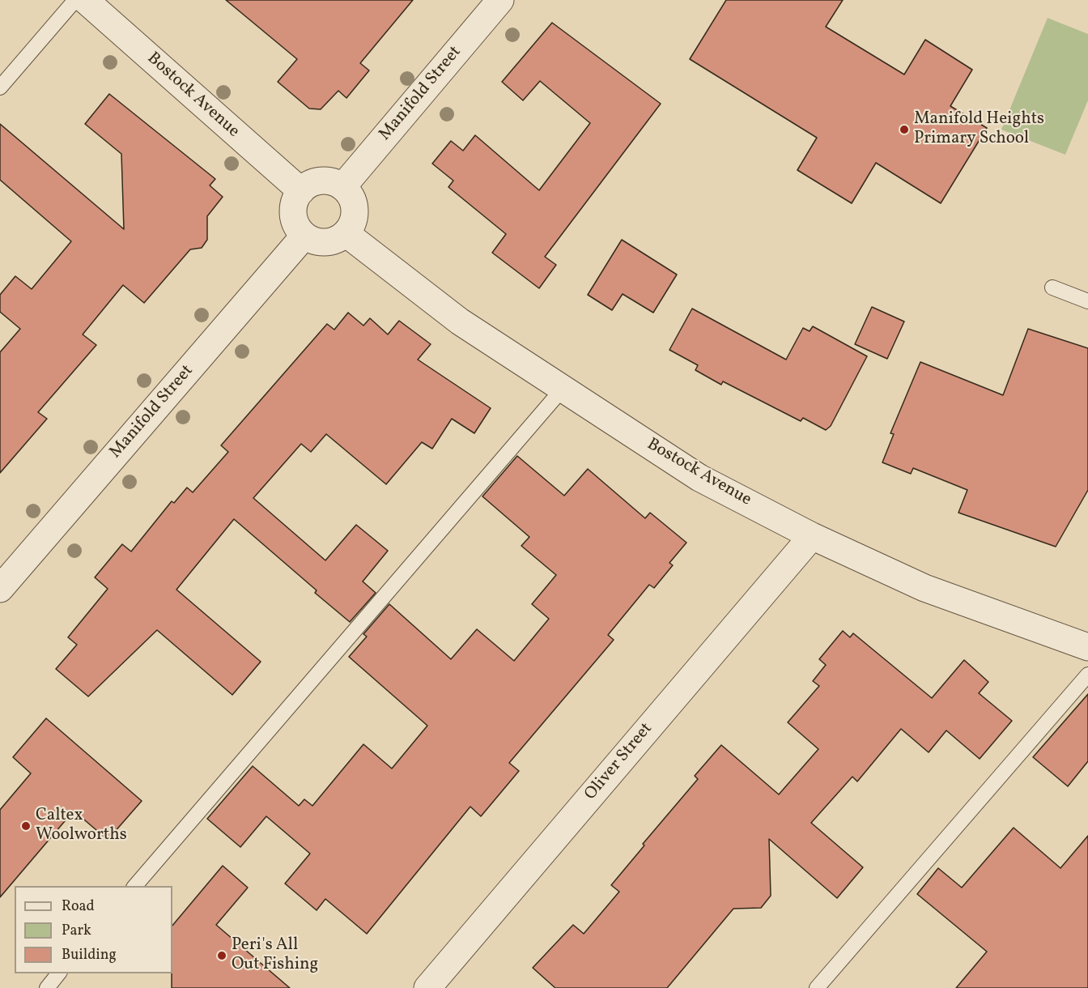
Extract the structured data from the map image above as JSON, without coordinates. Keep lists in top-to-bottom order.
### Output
{
  "streets": {
    "street": ["Manifold Street", "Bostock Avenue", "Oliver Street"]
  },
  "crossings": [
    ["Manifold Street", "Bostock Avenue"],
    ["Bostock Avenue", "Oliver Street"]
  ],
  "places": ["Manifold Heights Primary School", "Caltex Woolworths", "Peri's All Out Fishing"],
  "legend": ["Road", "Park", "Building"]
}
